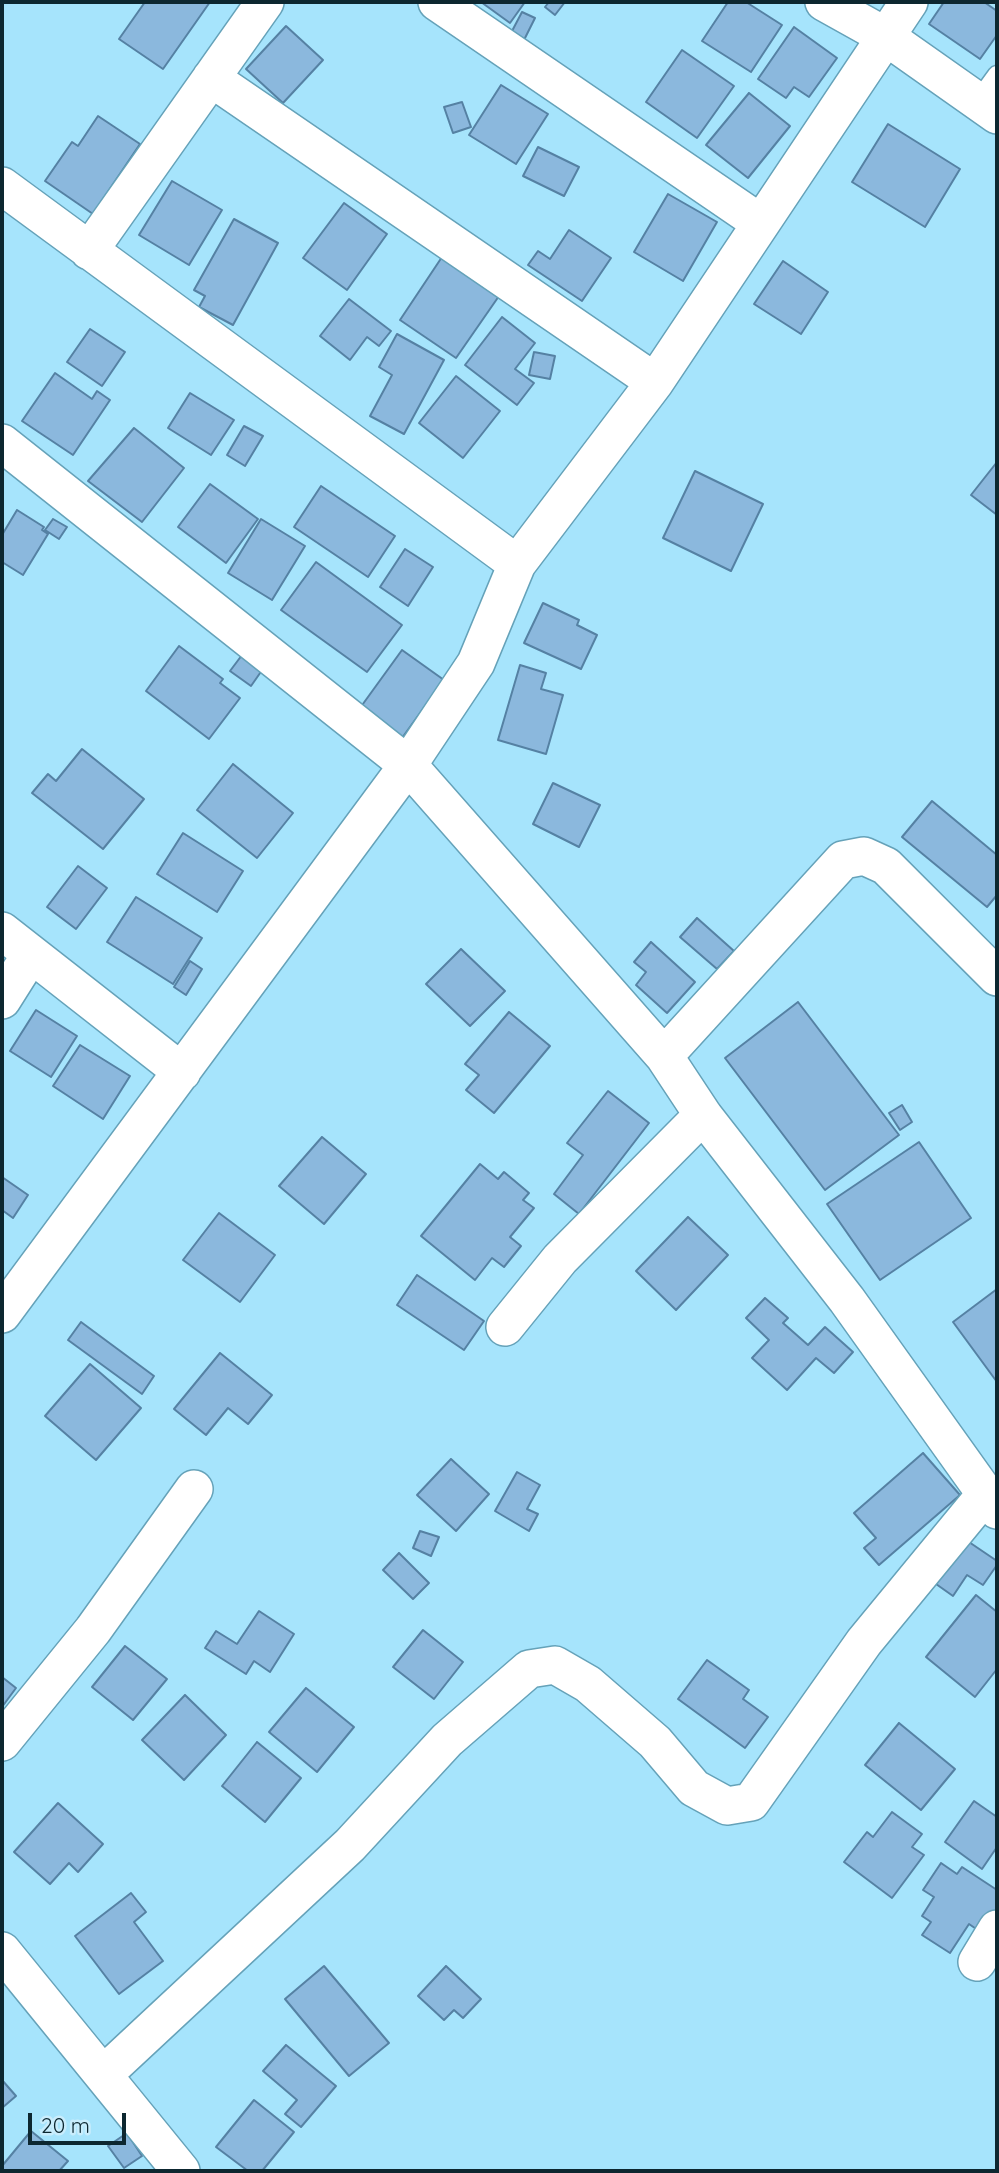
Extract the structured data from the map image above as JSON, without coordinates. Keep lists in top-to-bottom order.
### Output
{
  "scale_bar": "20 m"
}
